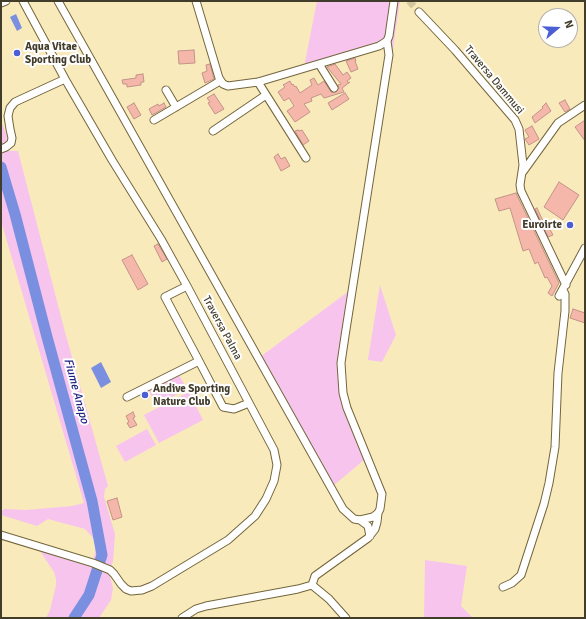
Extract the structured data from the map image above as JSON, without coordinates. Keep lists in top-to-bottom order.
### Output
{
  "streets": {
    "street": ["Traversa Dammusi", "Traversa Palma"]
  },
  "water": ["Fiume Anapo"],
  "places": ["Aqua Vitae Sporting Club", "Euroirte", "Andive Sporting Nature Club"],
  "north": "right"
}
